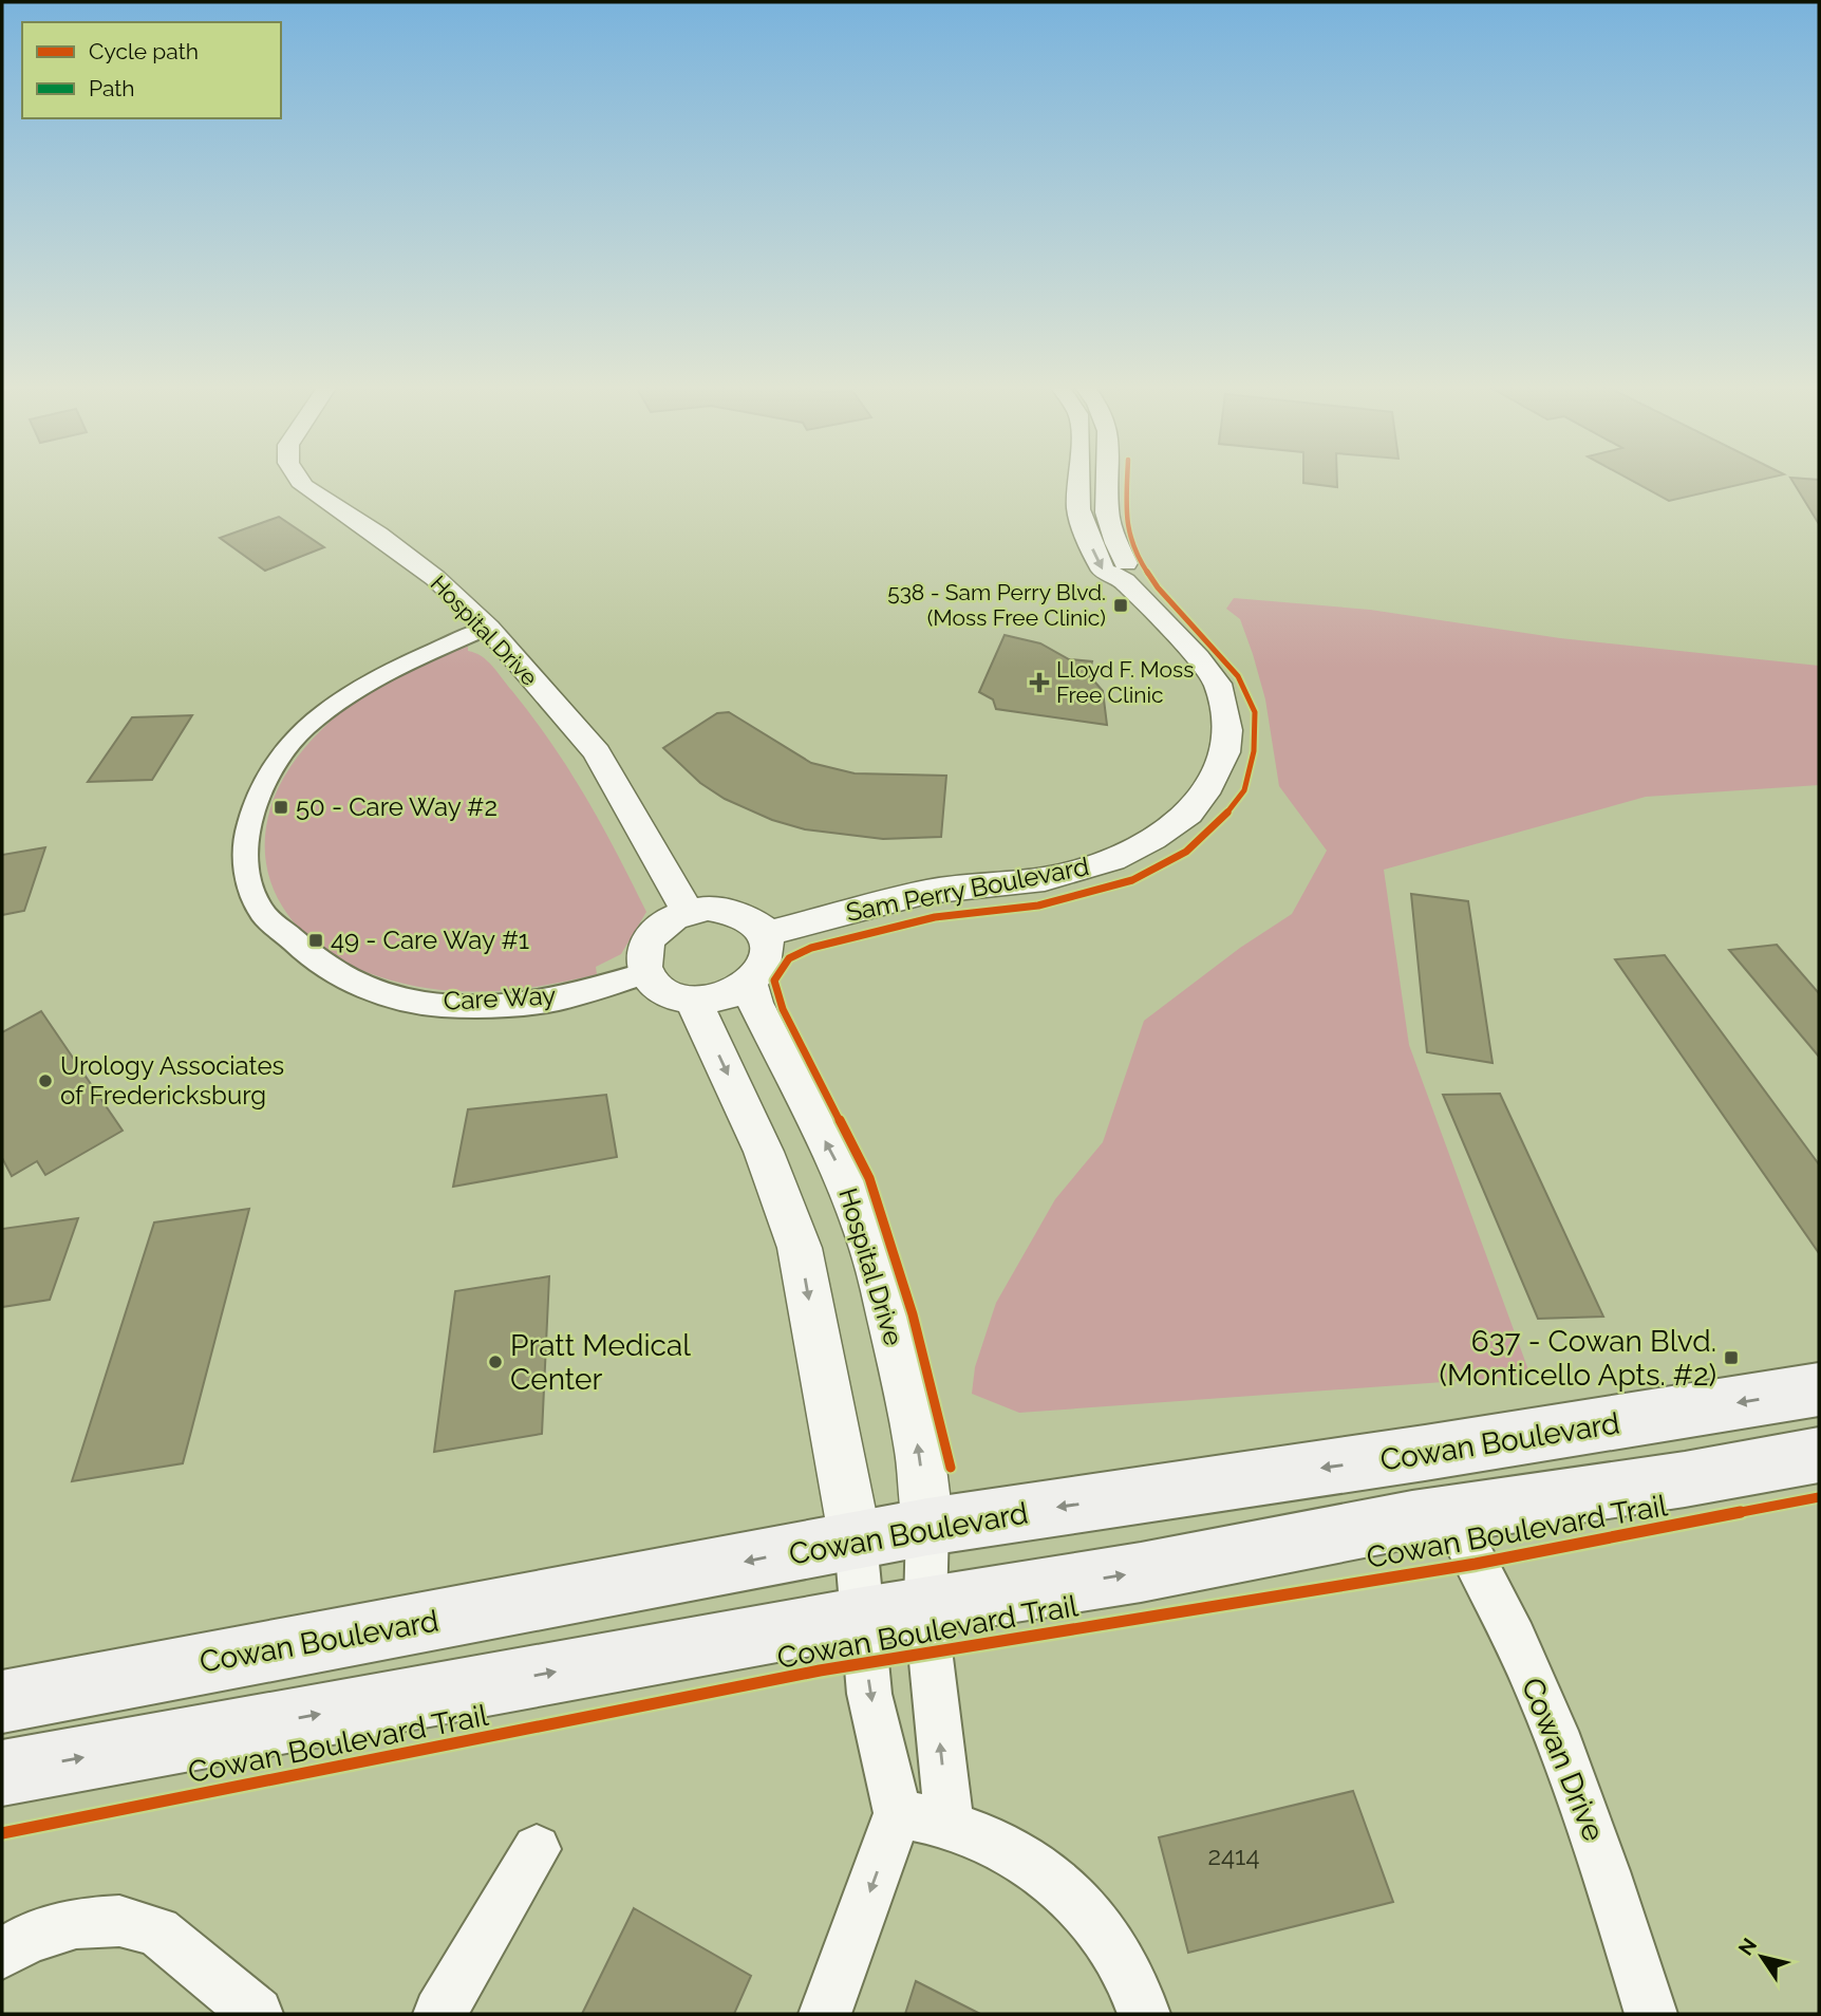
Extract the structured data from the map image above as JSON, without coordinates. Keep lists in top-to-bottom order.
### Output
{
  "streets": {
    "main road": ["Cowan Boulevard"],
    "street": [
      "Hospital Drive",
      "Sam Perry Boulevard",
      "Care Way",
      "Cowan Drive"
    ],
    "cycle path": ["Cowan Boulevard Trail"]
  },
  "crossings": [
    ["Hospital Drive", "Sam Perry Boulevard"],
    ["Hospital Drive", "Care Way"],
    ["Hospital Drive", "Cowan Boulevard"],
    ["Sam Perry Boulevard", "Care Way"]
  ],
  "places": {
    "transit": [
      "538 - Sam Perry Blvd. (Moss Free Clinic)",
      "50 - Care Way #2",
      "49 - Care Way #1",
      "637 - Cowan Blvd. (Monticello Apts. #2)"
    ],
    "health": ["Lloyd F. Moss Free Clinic"],
    "other": ["Urology Associates of Fredericksburg", "Pratt Medical Center"]
  },
  "house_numbers": ["2414"],
  "legend": ["Cycle path", "Path"],
  "north": "top left"
}
